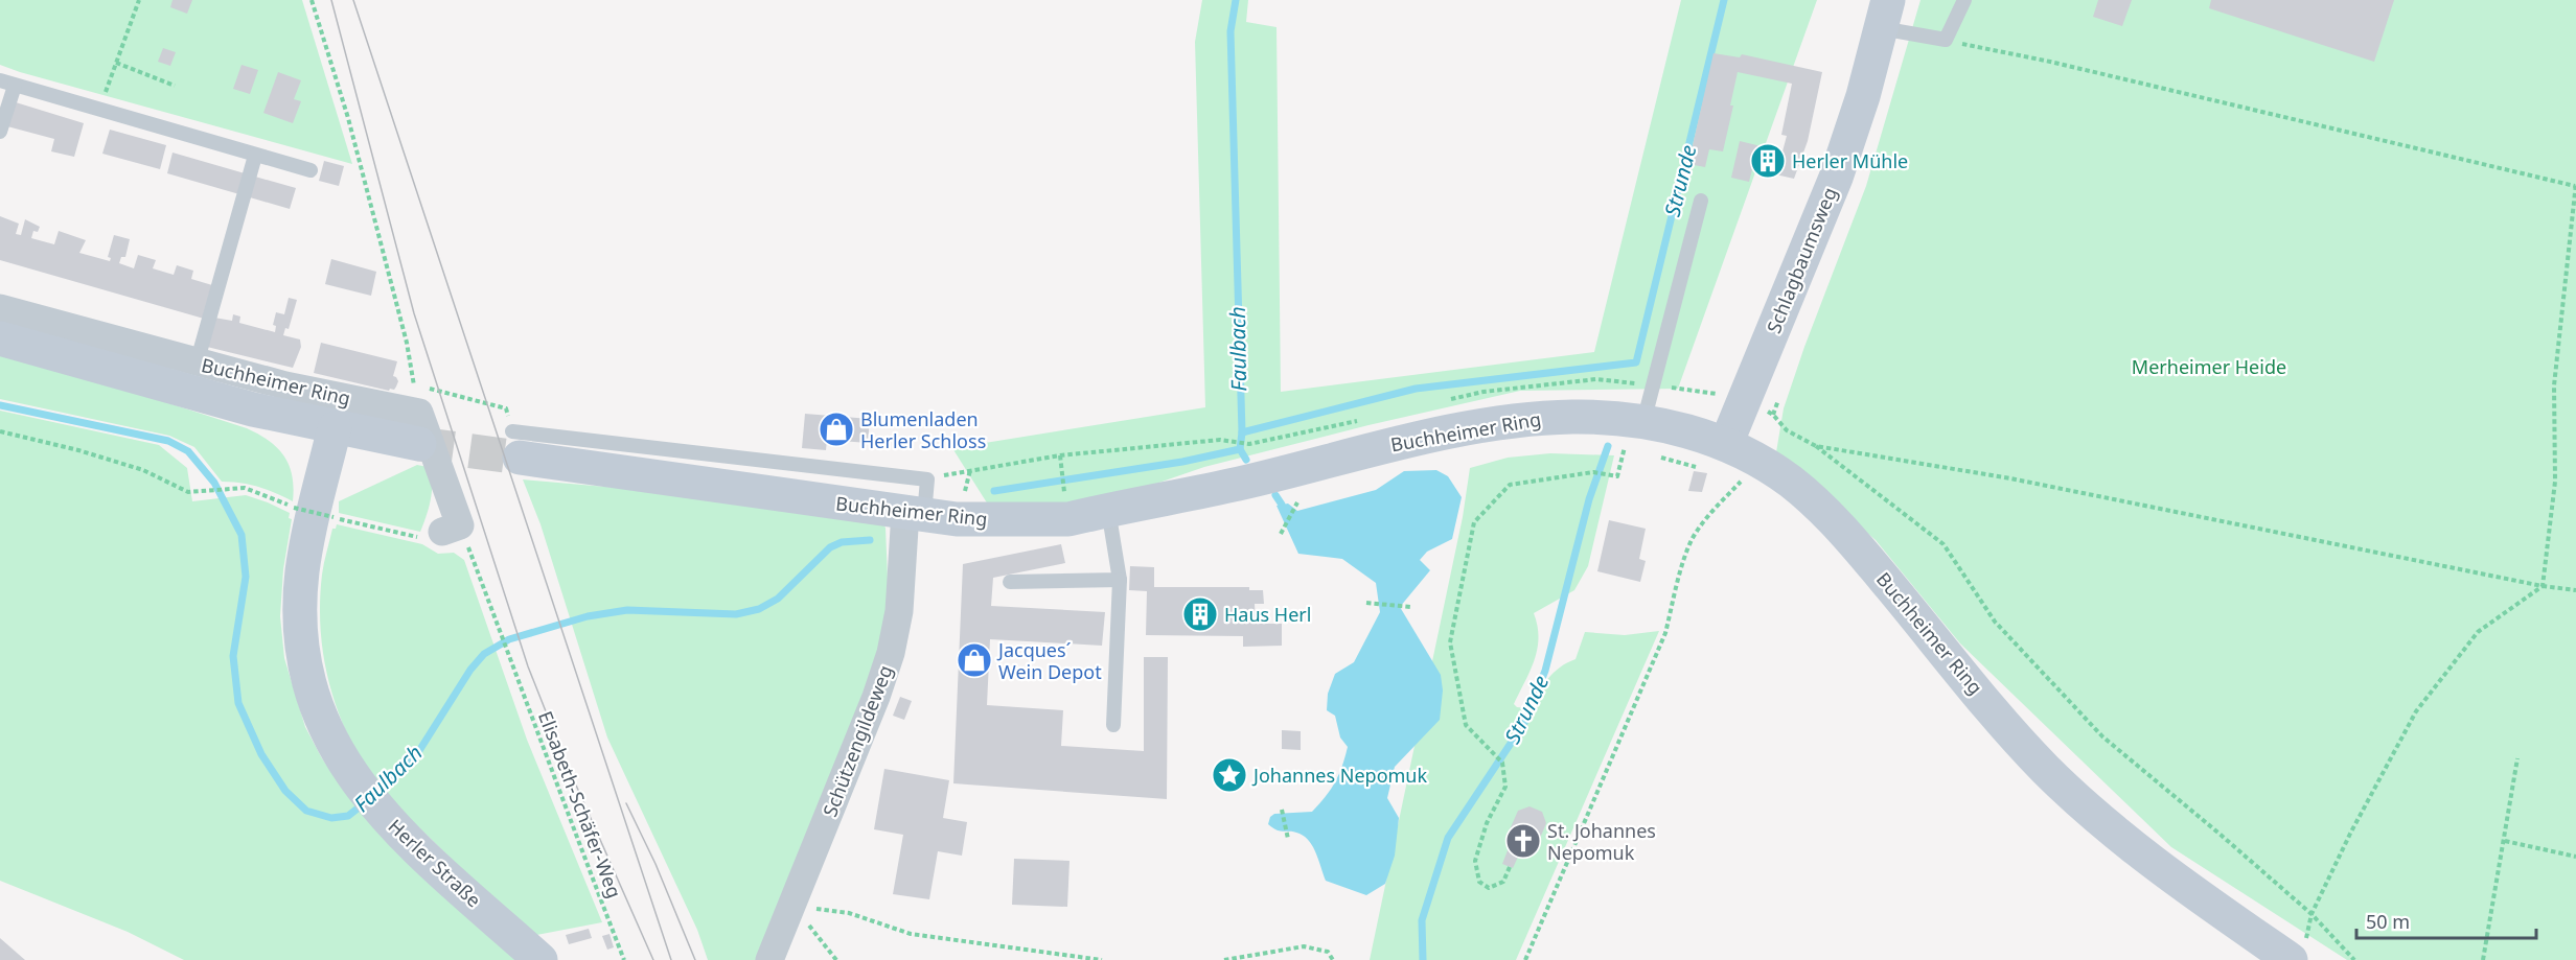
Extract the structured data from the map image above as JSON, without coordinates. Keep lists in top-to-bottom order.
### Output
{
  "streets": {
    "main road": ["Schlagbaumsweg", "Buchheimer Ring", "Herler Straße"],
    "street": ["Schützengildeweg"],
    "path": ["Elisabeth-Schäfer-Weg"]
  },
  "crossings": [
    ["Schlagbaumsweg", "Buchheimer Ring"],
    ["Buchheimer Ring", "Schützengildeweg"],
    ["Buchheimer Ring", "Herler Straße"]
  ],
  "water": ["Strunde", "Faulbach"],
  "parks": ["Merheimer Heide"],
  "places": {
    "building": ["Herler Mühle", "Haus Herl"],
    "shop": ["Blumenladen Herler Schloss", "Jacques´ Wein Depot"],
    "place": ["Johannes Nepomuk"],
    "church": ["St. Johannes Nepomuk"]
  },
  "scale_bar": "50 m"
}
